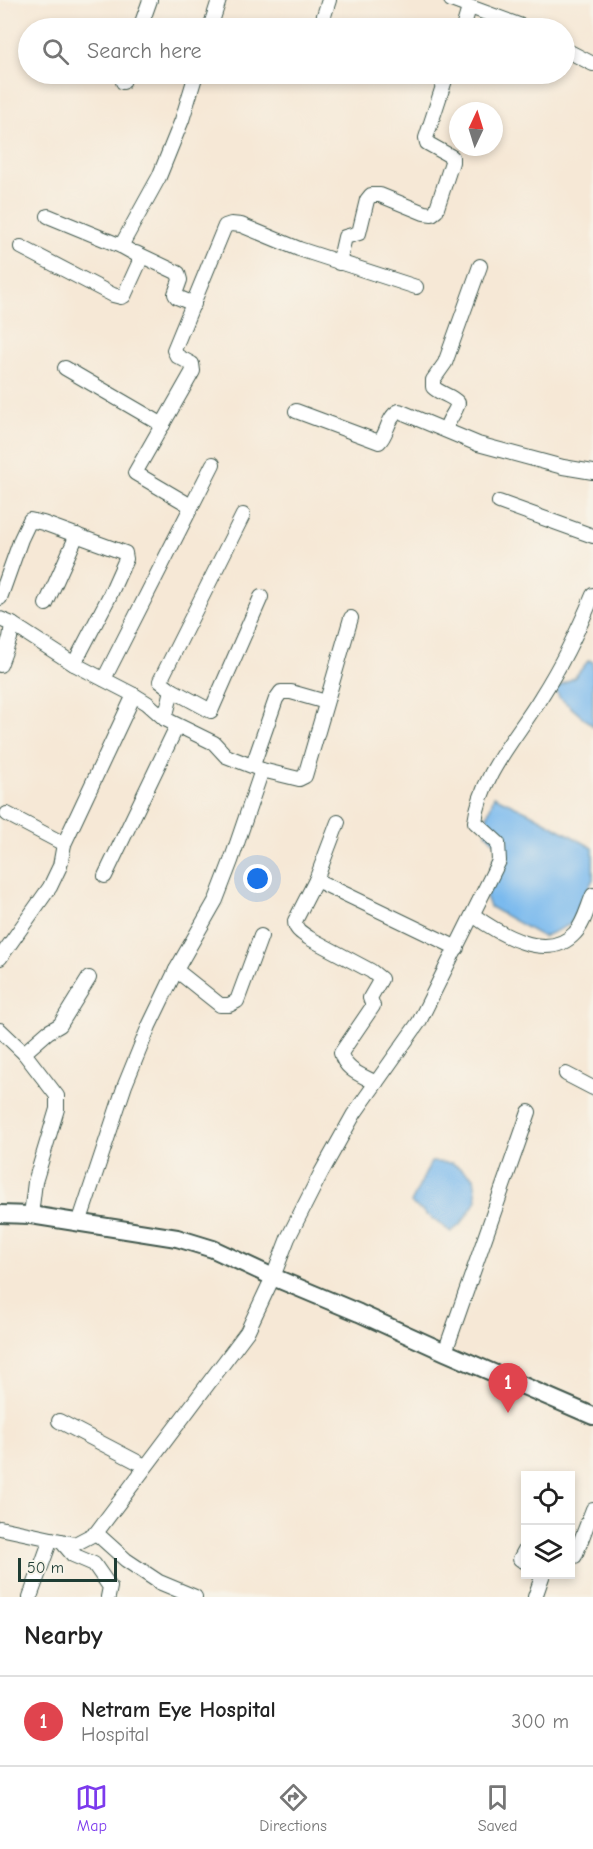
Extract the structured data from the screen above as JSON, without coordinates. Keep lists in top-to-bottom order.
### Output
{
  "scale_bar": "50 m",
  "north": "top",
  "page": {
    "search": "Search here",
    "pins": "1",
    "scale": "50 m",
    "heading": "Nearby",
    "list": [
      {
        "mark": "1",
        "name": "Netram Eye Hospital",
        "note": "Hospital",
        "value": "300 m"
      }
    ],
    "nav": ["Map", "Directions", "Saved"]
  }
}
